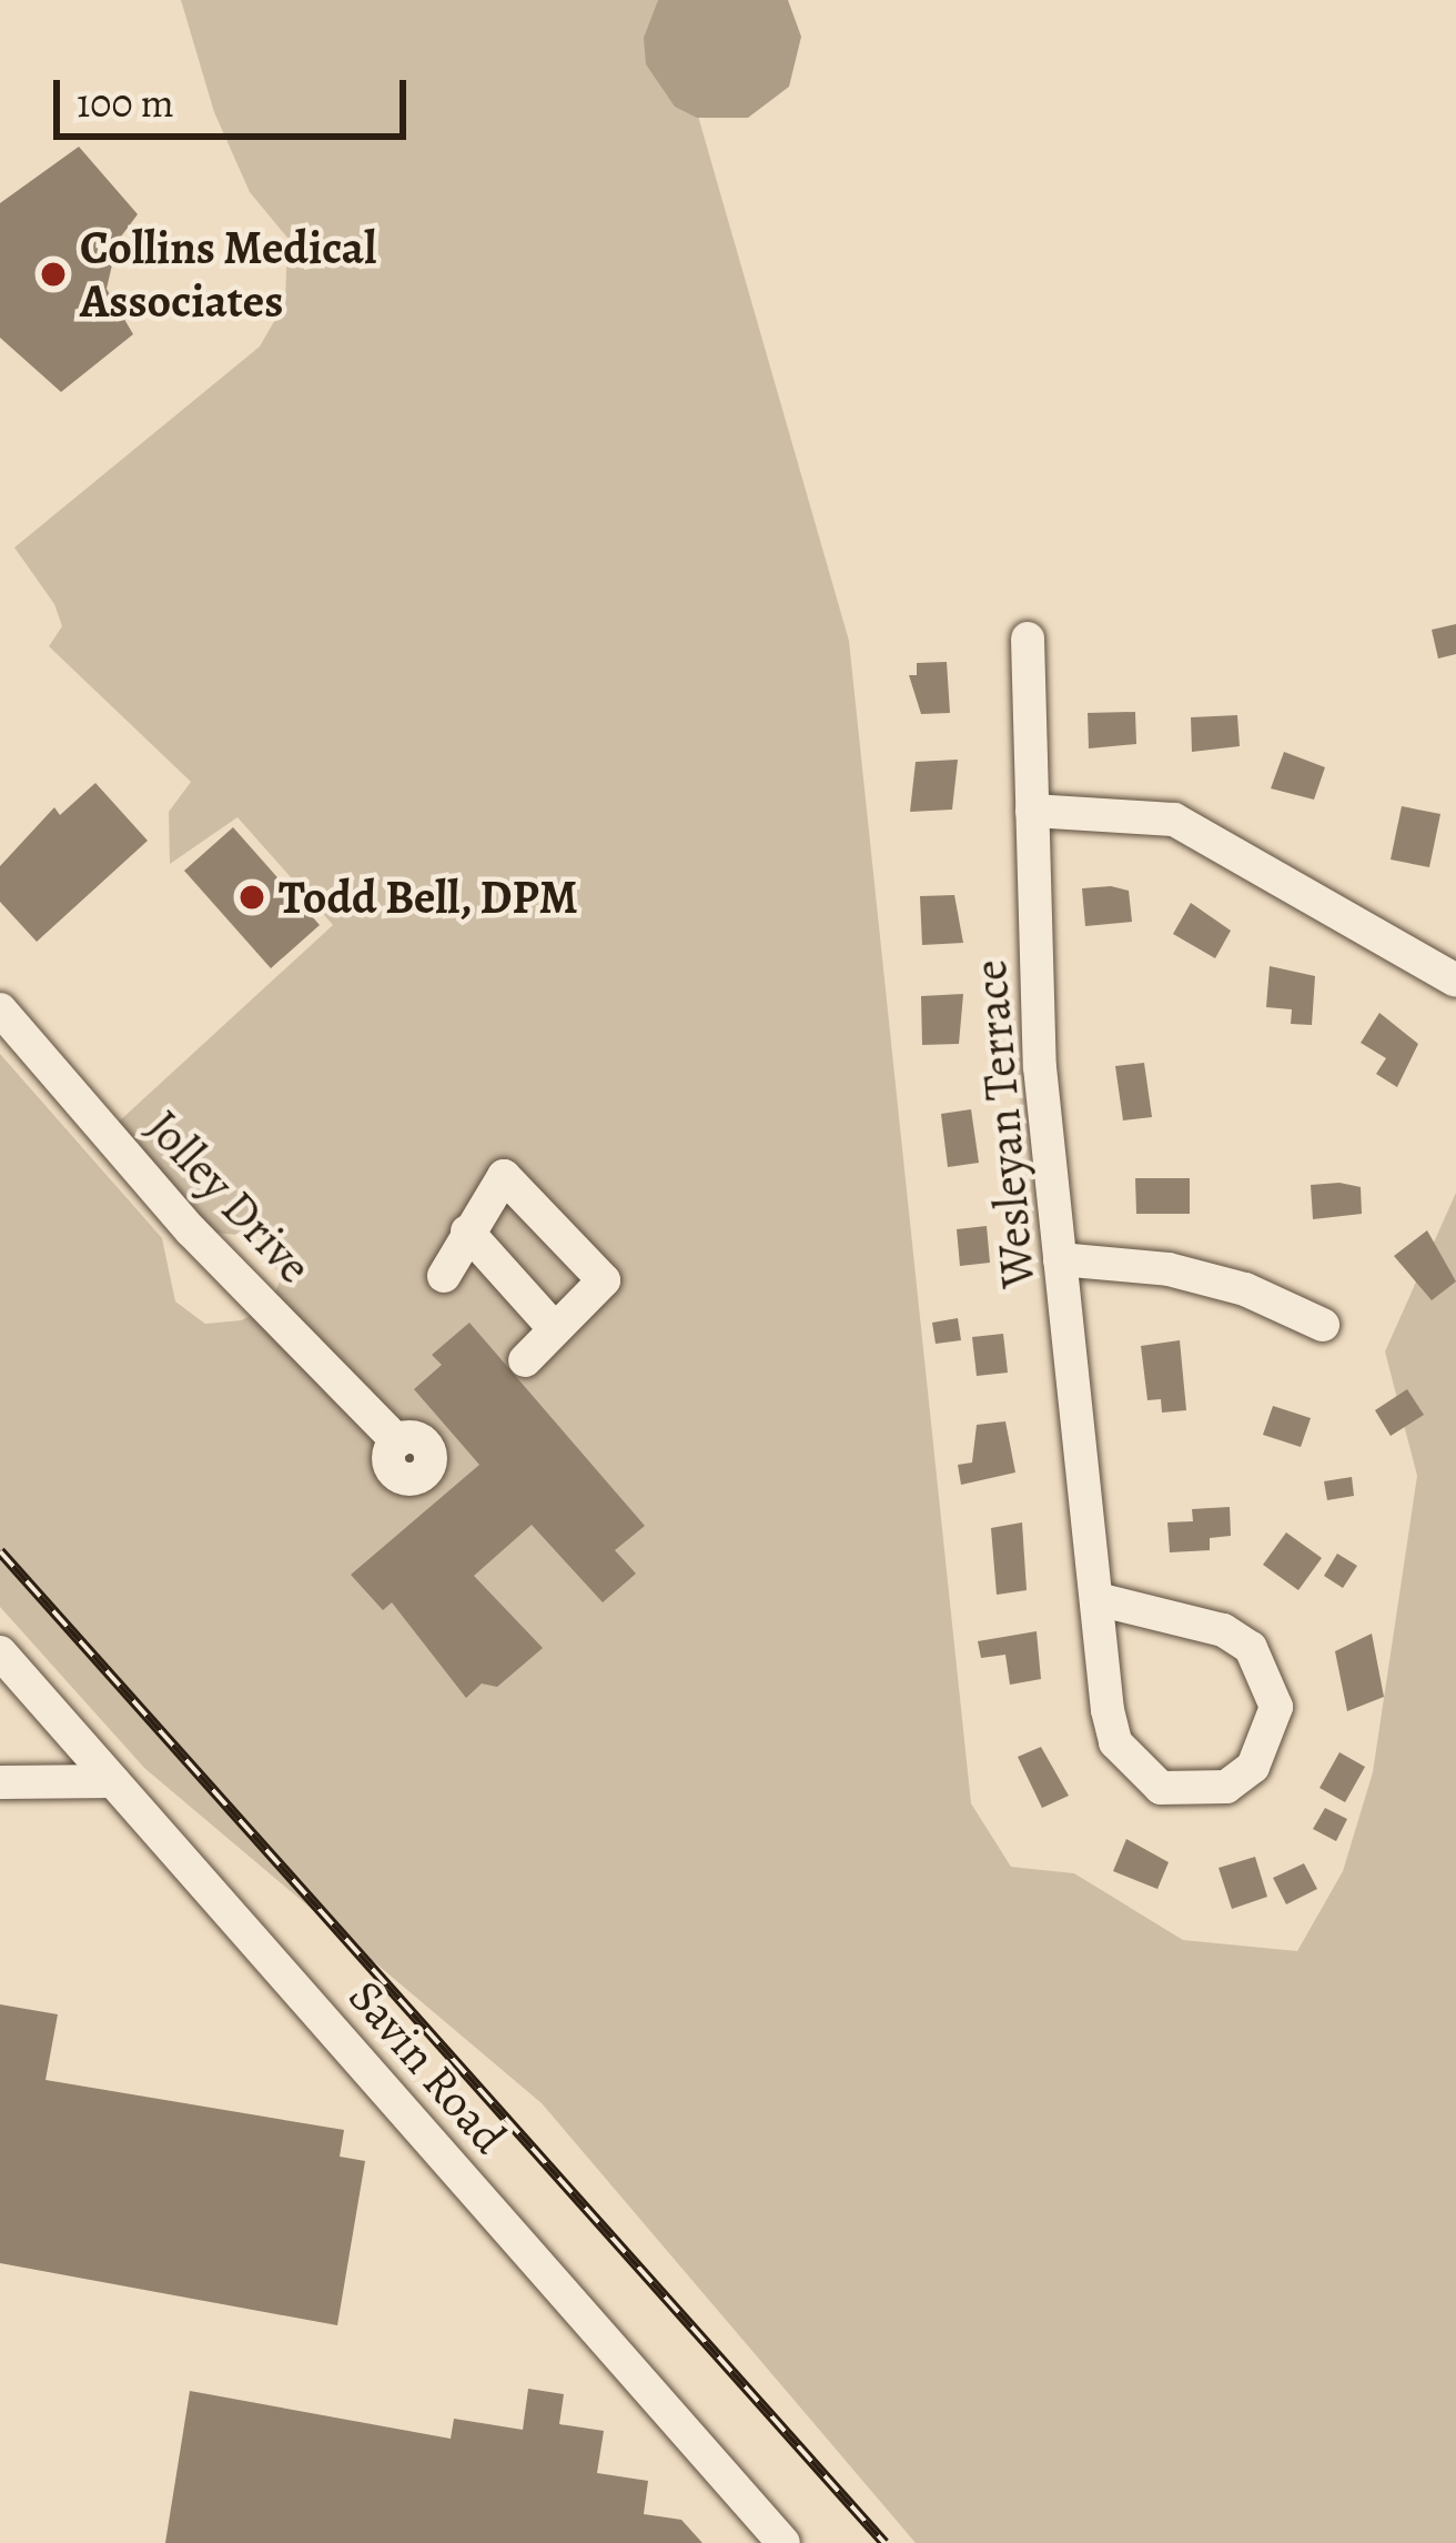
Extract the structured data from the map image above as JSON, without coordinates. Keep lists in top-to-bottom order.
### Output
{
  "streets": {
    "street": ["Wesleyan Terrace", "Jolley Drive", "Savin Road"]
  },
  "places": ["Collins Medical Associates", "Todd Bell, DPM"],
  "scale_bar": "100 m"
}
